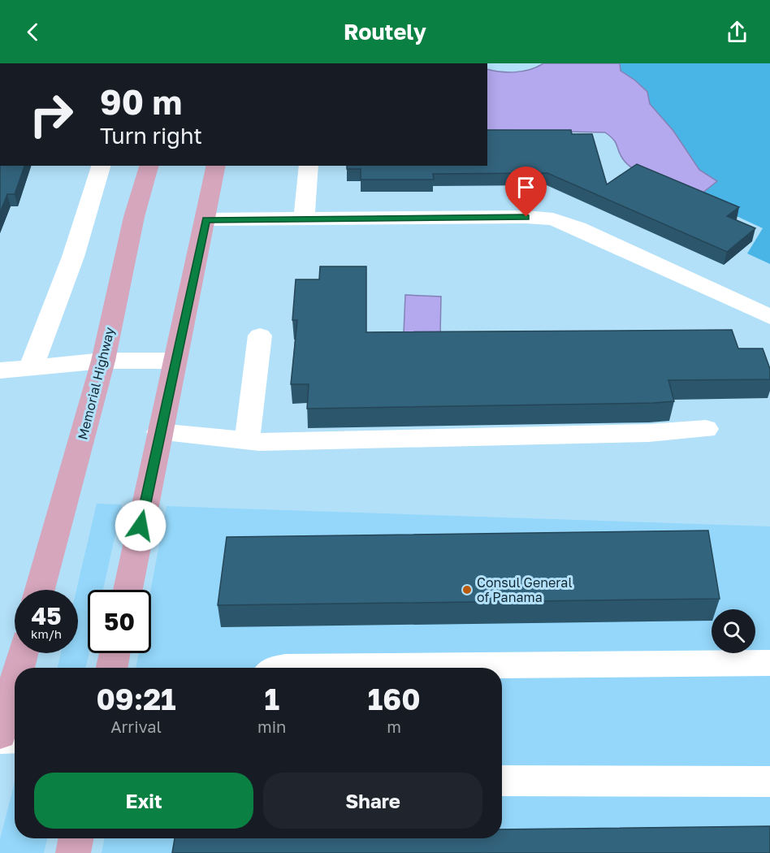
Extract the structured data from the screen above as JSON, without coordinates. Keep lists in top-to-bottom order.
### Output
{
  "streets": {
    "main road": ["Memorial Highway"]
  },
  "places": ["Consul General of Panama"],
  "page": {
    "header": "Routely",
    "turn": ["90 m", "Turn right"],
    "speed": "45 km/h",
    "limit": "50",
    "eta": [
      "09:21",
      "Arrival",
      "1",
      "min",
      "160",
      "m"
    ],
    "buttons": ["Exit", "Share"]
  }
}
